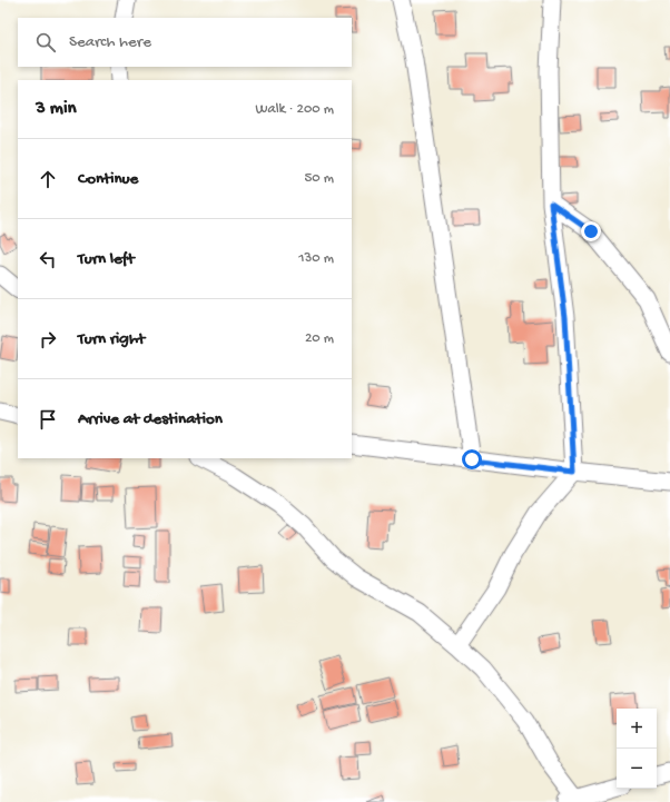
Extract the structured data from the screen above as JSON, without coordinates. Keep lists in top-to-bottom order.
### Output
{
  "page": {
    "search": "Search here",
    "heading": ["3 min", "Walk · 200 m"],
    "list": [
      ["Continue", "50 m"],
      ["Turn left", "130 m"],
      ["Turn right", "20 m"],
      "Arrive at destination"
    ],
    "map_buttons": ["+", "−"]
  }
}
